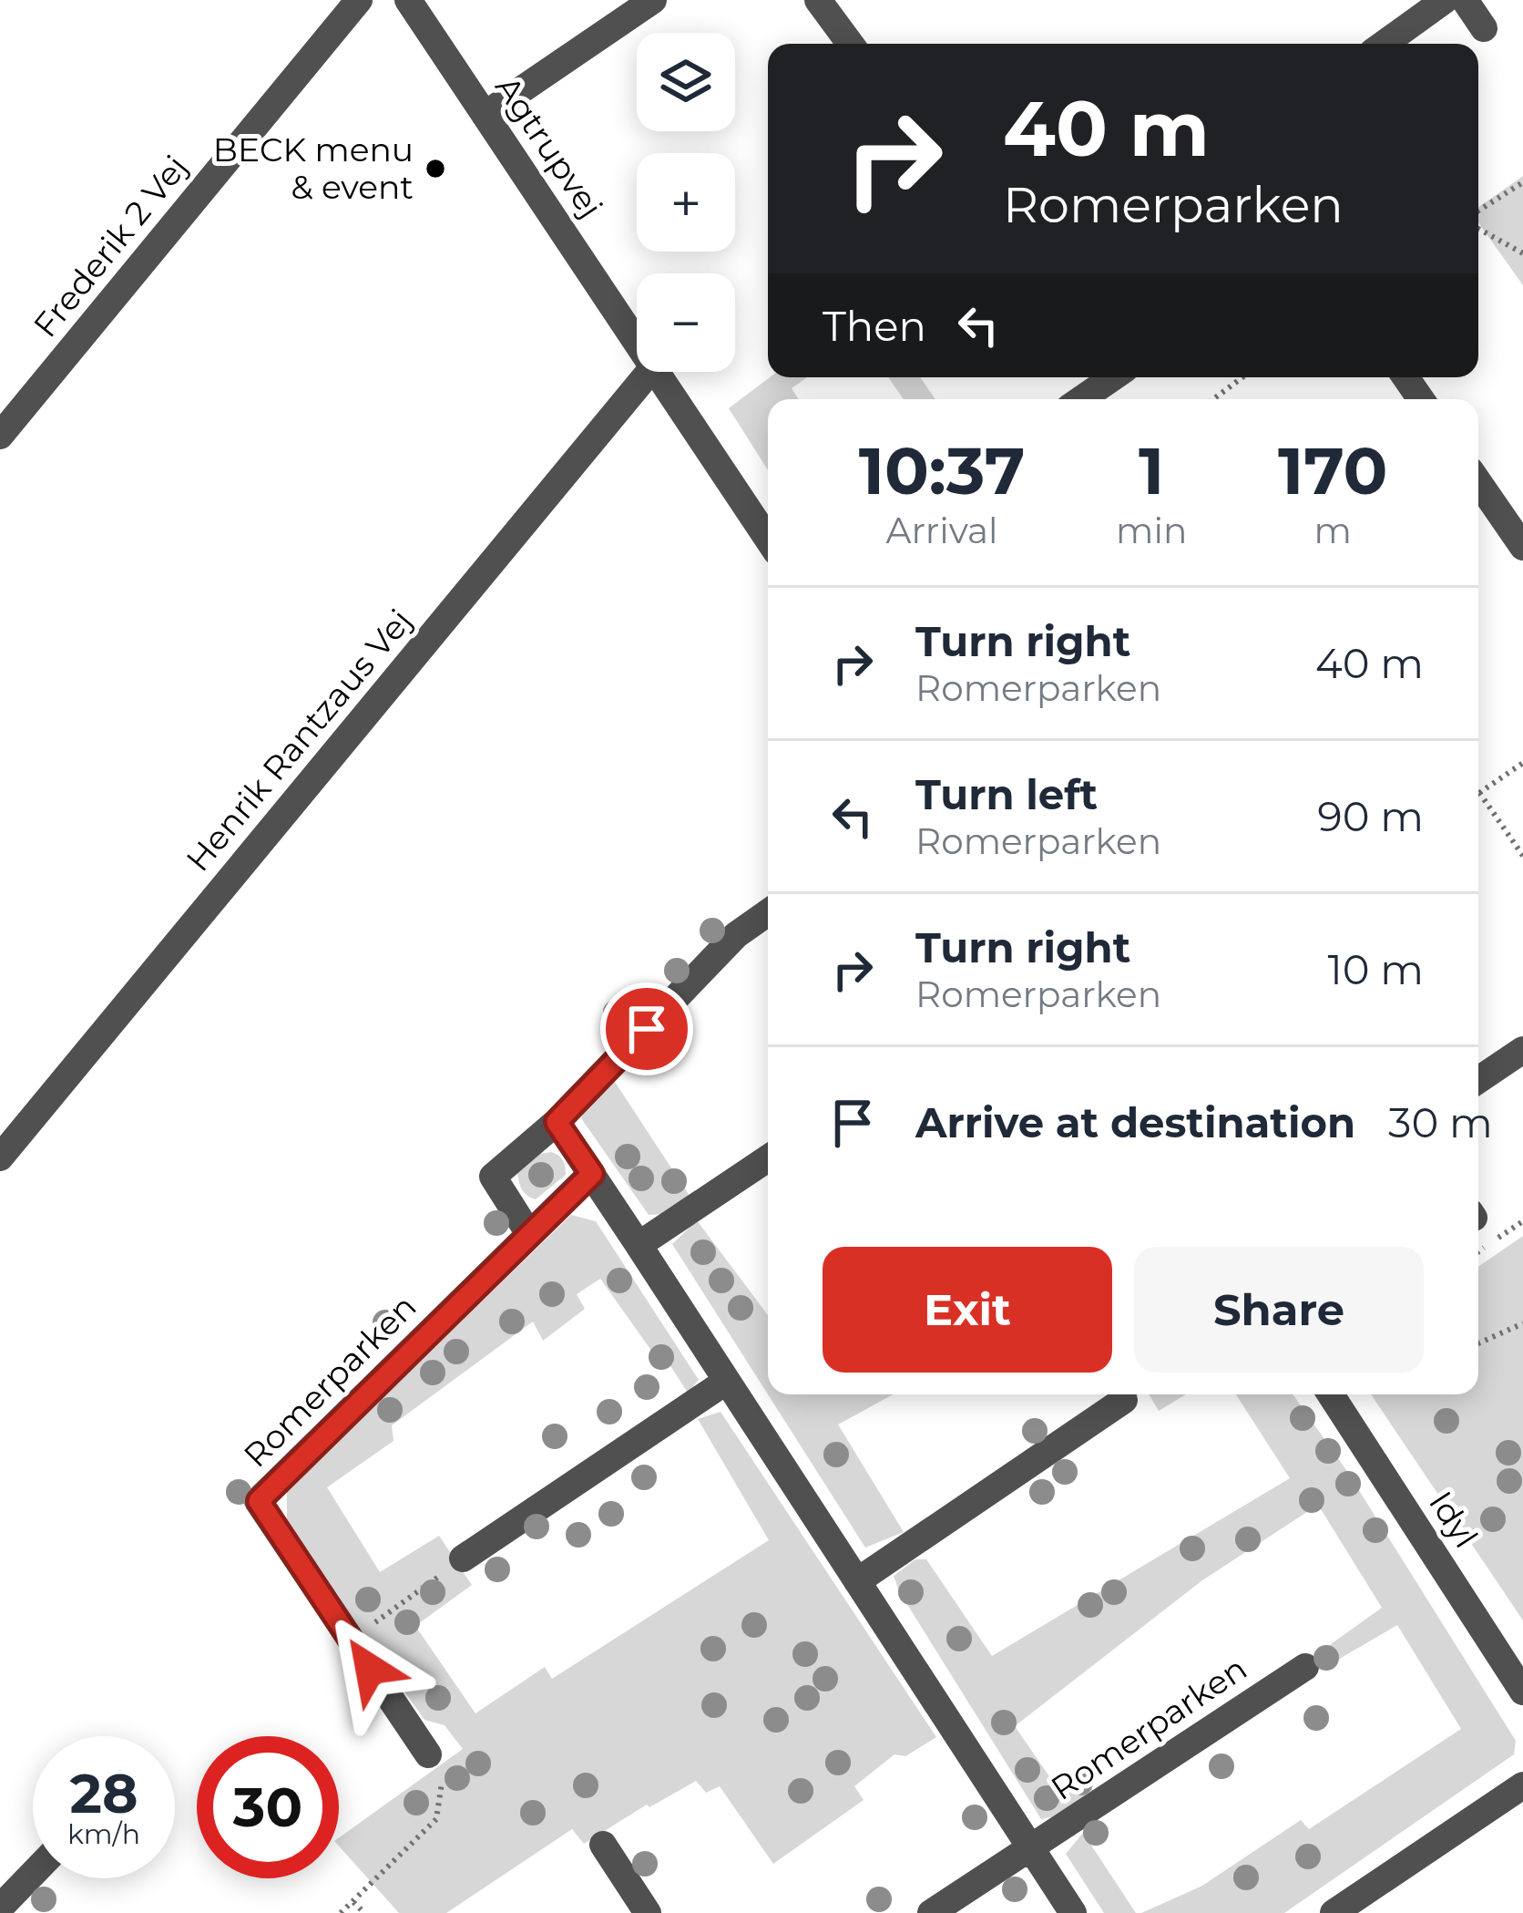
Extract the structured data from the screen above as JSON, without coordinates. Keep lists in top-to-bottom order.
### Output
{
  "streets": {
    "street": [
      "Agtrupvej",
      "Frederik 2 Vej",
      "Henrik Rantzaus Vej",
      "Romerparken",
      "Idyl"
    ]
  },
  "places": ["BECK menu & event"],
  "page": {
    "map_buttons": ["+", "−"],
    "turn": ["40 m", "Romerparken"],
    "then": "Then",
    "eta": [
      "10:37",
      "Arrival",
      "1",
      "min",
      "170",
      "m"
    ],
    "list": [
      {
        "name": "Turn right",
        "note": "Romerparken",
        "value": "40 m"
      },
      {
        "name": "Turn left",
        "note": "Romerparken",
        "value": "90 m"
      },
      {
        "name": "Turn right",
        "note": "Romerparken",
        "value": "10 m"
      },
      {
        "name": "Arrive at destination",
        "value": "30 m"
      }
    ],
    "buttons": ["Exit", "Share"],
    "speed": "28 km/h",
    "limit": "30"
  }
}
